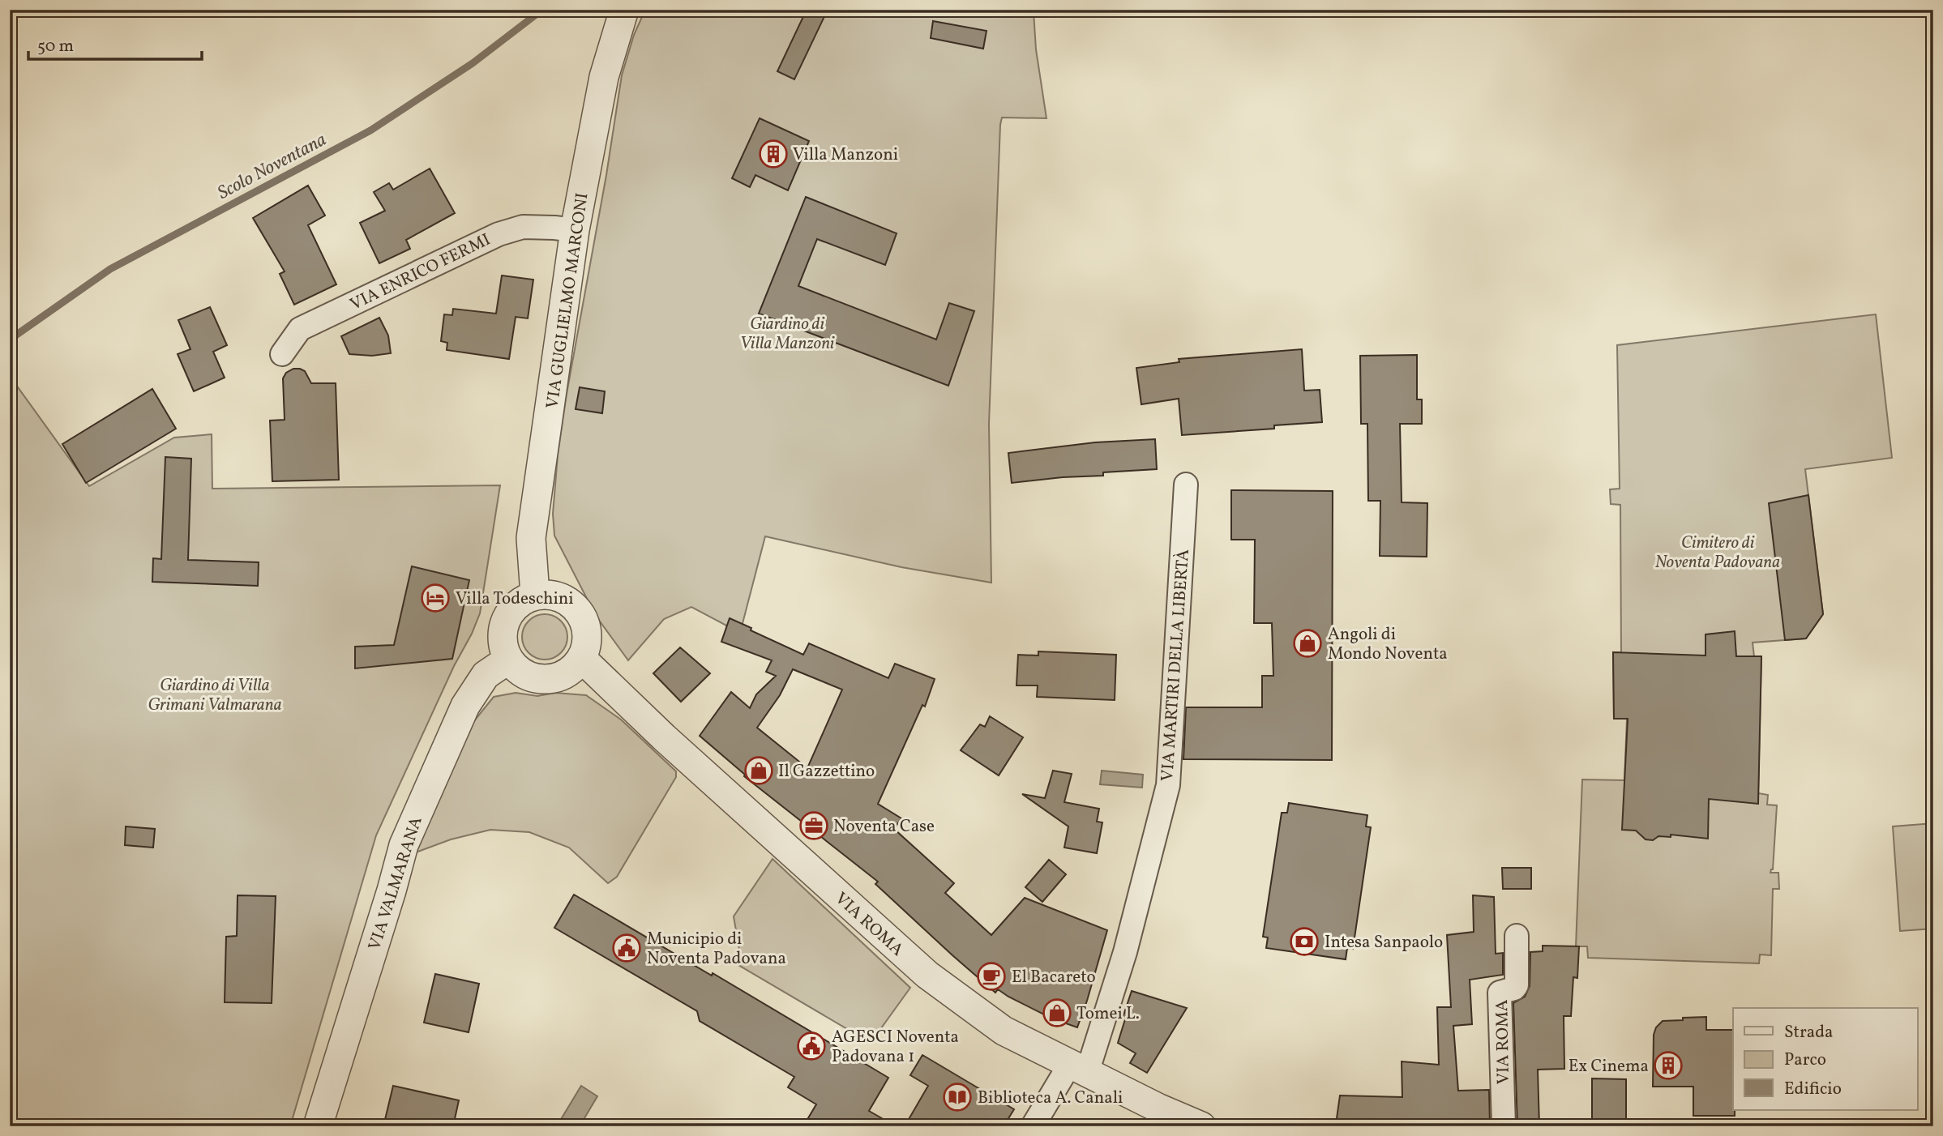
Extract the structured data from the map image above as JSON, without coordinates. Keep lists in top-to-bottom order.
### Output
{
  "streets": {
    "street": [
      "VIA ENRICO FERMI",
      "VIA GUGLIELMO MARCONI",
      "VIA MARTIRI DELLA LIBERTÀ",
      "VIA VALMARANA",
      "VIA ROMA"
    ]
  },
  "crossings": [
    ["VIA ENRICO FERMI", "VIA GUGLIELMO MARCONI"],
    ["VIA GUGLIELMO MARCONI", "VIA VALMARANA"],
    ["VIA GUGLIELMO MARCONI", "VIA ROMA"],
    ["VIA MARTIRI DELLA LIBERTÀ", "VIA ROMA"],
    ["VIA VALMARANA", "VIA ROMA"]
  ],
  "water": ["Scolo Noventana"],
  "parks": ["Giardino di Villa Manzoni", "Cimitero di Noventa Padovana", "Giardino di Villa Grimani Valmarana"],
  "places": {
    "building": ["Villa Manzoni", "Ex Cinema"],
    "hotel": ["Villa Todeschini"],
    "shop": ["Angoli di Mondo Noventa", "Il Gazzettino", "Tomei L."],
    "office": ["Noventa Case"],
    "bank": ["Intesa Sanpaolo"],
    "public building": ["Municipio di Noventa Padovana", "AGESCI Noventa Padovana 1"],
    "cafe": ["El Bacareto"],
    "library": ["Biblioteca A. Canali"]
  },
  "legend": ["Strada", "Parco", "Edificio"],
  "scale_bar": "50 m"
}
